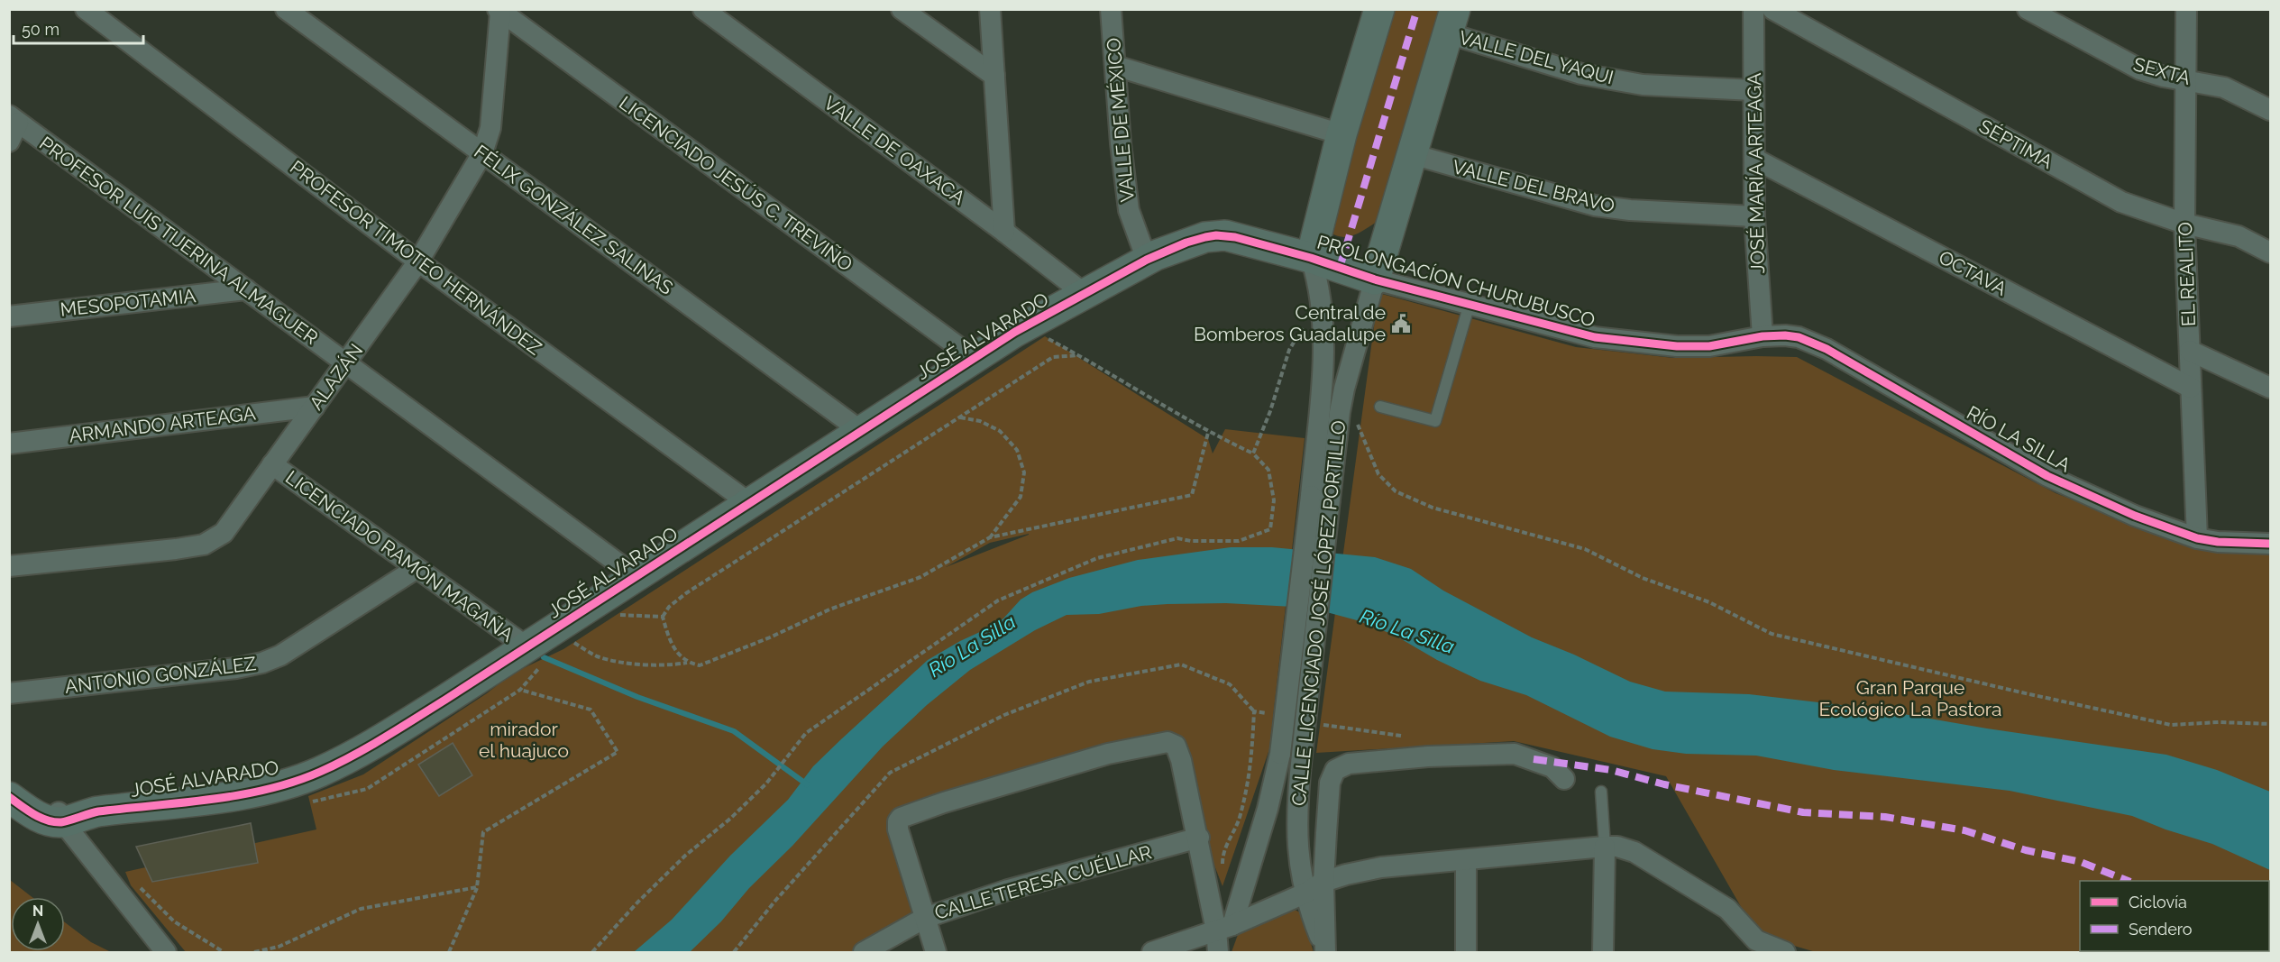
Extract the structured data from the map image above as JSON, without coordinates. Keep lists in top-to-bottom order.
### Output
{
  "streets": {
    "street": [
      "VALLE DEL YAQUI",
      "SEXTA",
      "VALLE DE MÉXICO",
      "SÉPTIMA",
      "VALLE DE OAXACA",
      "JOSÉ MARÍA ARTEAGA",
      "LICENCIADO JESÚS C. TREVIÑO",
      "VALLE DEL BRAVO",
      "FÉLIX GONZÁLEZ SALINAS",
      "PROFESOR LUIS TIJERINA ALMAGUER",
      "PROFESOR TIMOTEO HERNÁNDEZ",
      "OCTAVA",
      "EL REALITO",
      "PROLONGACÍON CHURUBUSCO",
      "MESOPOTAMIA",
      "JOSÉ ALVARADO",
      "ALAZÁN",
      "ARMANDO ARTEAGA",
      "RÍO LA SILLA",
      "LICENCIADO RAMÓN MAGAÑA",
      "CALLE LICENCIADO JOSÉ LÓPEZ PORTILLO",
      "ANTONIO GONZÁLEZ",
      "CALLE TERESA CUÉLLAR"
    ]
  },
  "crossings": [
    ["VALLE DEL YAQUI", "JOSÉ MARÍA ARTEAGA"],
    ["SEXTA", "EL REALITO"],
    ["VALLE DE MÉXICO", "PROLONGACÍON CHURUBUSCO"],
    ["VALLE DE MÉXICO", "JOSÉ ALVARADO"],
    ["SÉPTIMA", "EL REALITO"],
    ["VALLE DE OAXACA", "JOSÉ ALVARADO"],
    ["JOSÉ MARÍA ARTEAGA", "VALLE DEL BRAVO"],
    ["JOSÉ MARÍA ARTEAGA", "OCTAVA"],
    ["JOSÉ MARÍA ARTEAGA", "PROLONGACÍON CHURUBUSCO"],
    ["JOSÉ MARÍA ARTEAGA", "RÍO LA SILLA"],
    ["LICENCIADO JESÚS C. TREVIÑO", "JOSÉ ALVARADO"],
    ["LICENCIADO JESÚS C. TREVIÑO", "ALAZÁN"],
    ["FÉLIX GONZÁLEZ SALINAS", "JOSÉ ALVARADO"],
    ["FÉLIX GONZÁLEZ SALINAS", "ALAZÁN"],
    ["PROFESOR LUIS TIJERINA ALMAGUER", "MESOPOTAMIA"],
    ["PROFESOR LUIS TIJERINA ALMAGUER", "JOSÉ ALVARADO"],
    ["PROFESOR LUIS TIJERINA ALMAGUER", "ALAZÁN"],
    ["PROFESOR TIMOTEO HERNÁNDEZ", "JOSÉ ALVARADO"],
    ["PROFESOR TIMOTEO HERNÁNDEZ", "ALAZÁN"],
    ["OCTAVA", "EL REALITO"],
    ["EL REALITO", "RÍO LA SILLA"],
    ["PROLONGACÍON CHURUBUSCO", "JOSÉ ALVARADO"],
    ["PROLONGACÍON CHURUBUSCO", "RÍO LA SILLA"],
    ["PROLONGACÍON CHURUBUSCO", "CALLE LICENCIADO JOSÉ LÓPEZ PORTILLO"],
    ["JOSÉ ALVARADO", "LICENCIADO RAMÓN MAGAÑA"],
    ["ALAZÁN", "ARMANDO ARTEAGA"],
    ["ALAZÁN", "LICENCIADO RAMÓN MAGAÑA"],
    ["LICENCIADO RAMÓN MAGAÑA", "ANTONIO GONZÁLEZ"],
    ["CALLE LICENCIADO JOSÉ LÓPEZ PORTILLO", "CALLE TERESA CUÉLLAR"]
  ],
  "water": ["Río La Silla"],
  "parks": ["Gran Parque Ecológico La Pastora", "mirador el huajuco"],
  "places": {
    "public building": ["Central de Bomberos Guadalupe"]
  },
  "legend": ["Ciclovía", "Sendero"],
  "scale_bar": "50 m",
  "north": "top"
}
